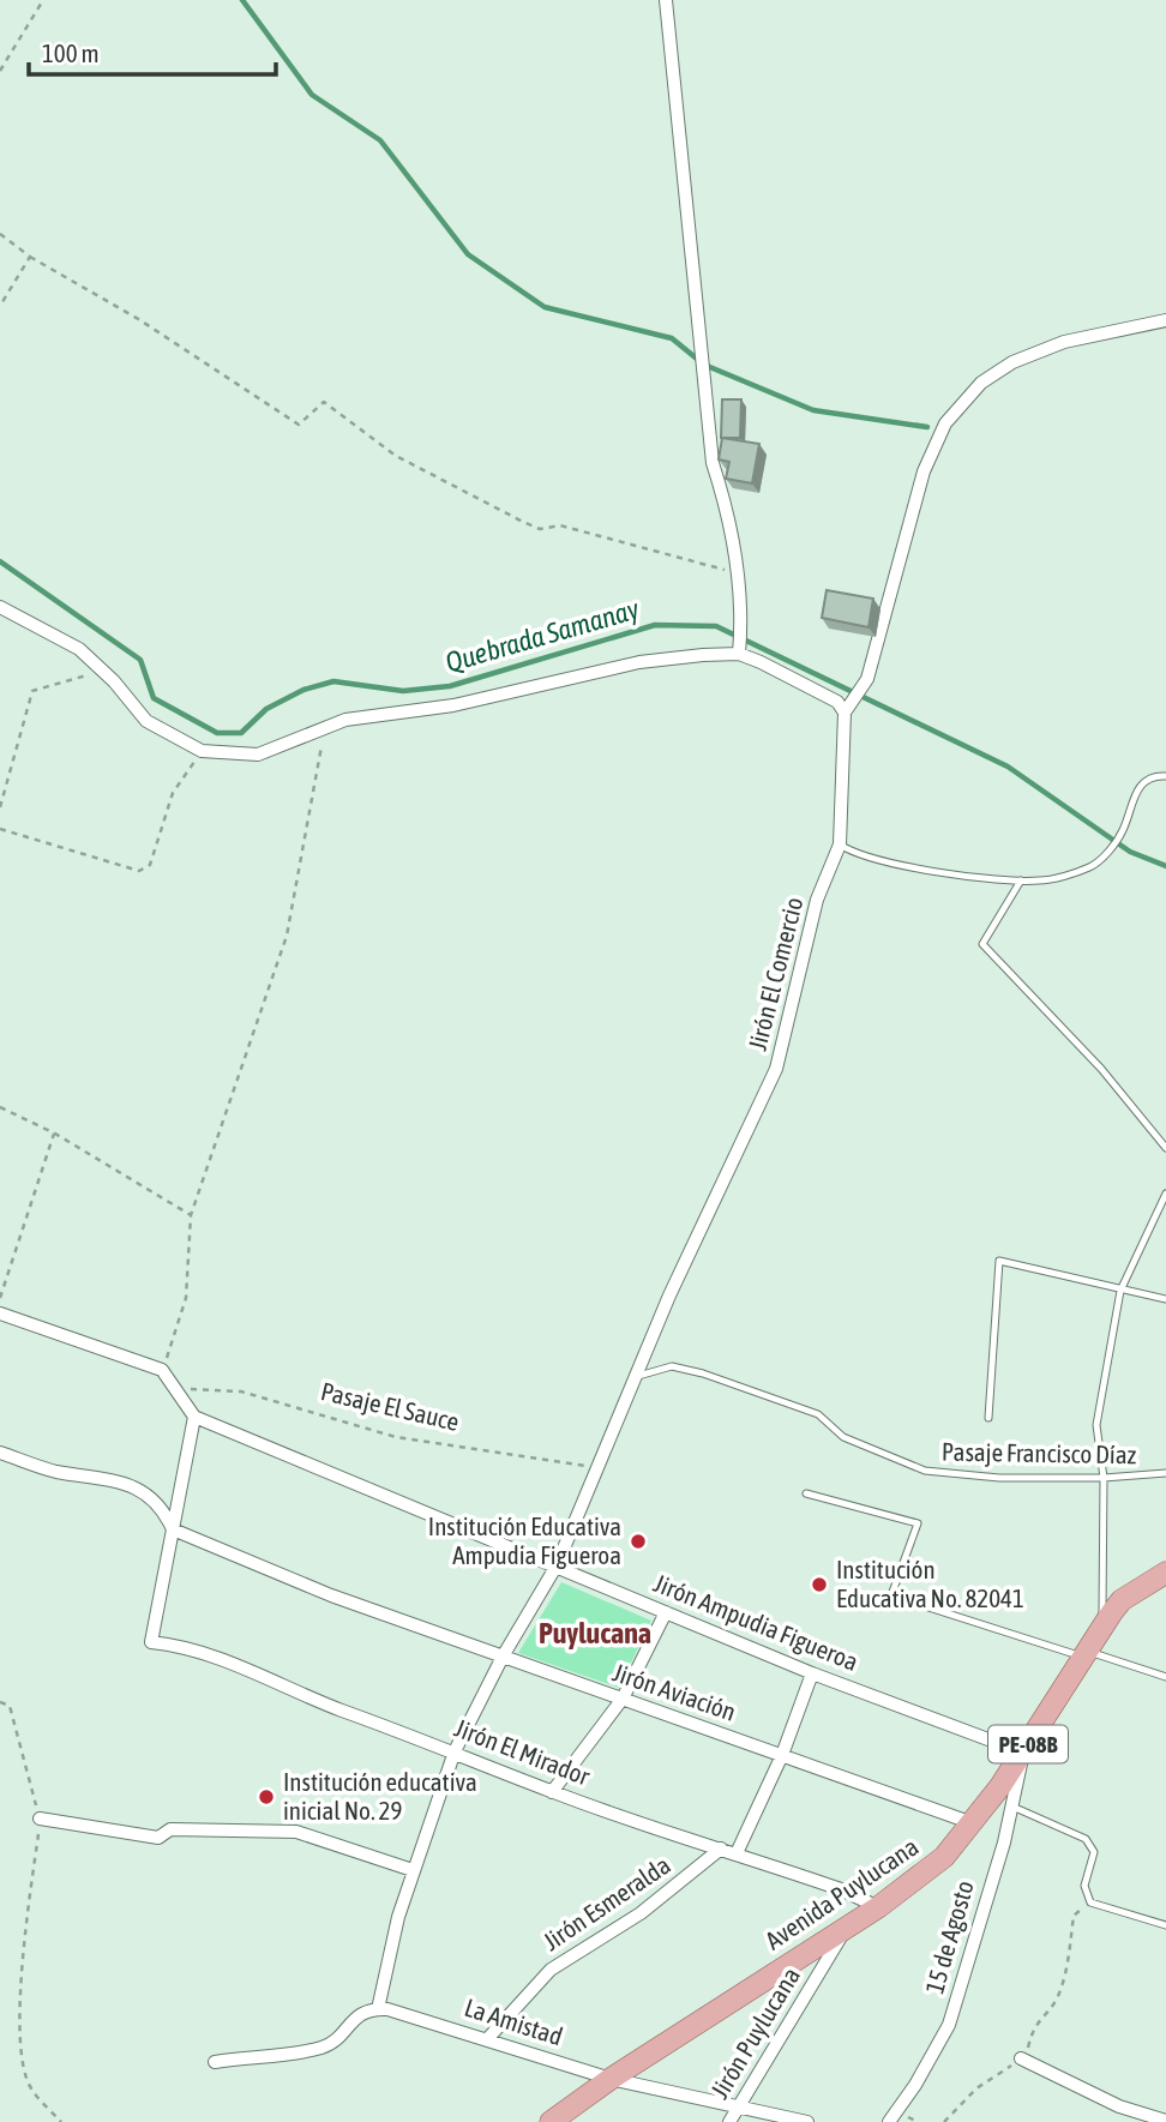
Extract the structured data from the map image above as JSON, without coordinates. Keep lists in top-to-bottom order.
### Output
{
  "streets": {
    "main road": ["PE-08B", "Avenida Puylucana"],
    "street": [
      "Jirón El Comercio",
      "Jirón Ampudia Figueroa",
      "Jirón Aviación",
      "Jirón El Mirador",
      "Jirón Esmeralda",
      "15 de Agosto",
      "La Amistad",
      "Jirón Puylucana"
    ],
    "lane": ["Pasaje Francisco Díaz"],
    "path": ["Pasaje El Sauce"]
  },
  "crossings": [
    ["Jirón El Comercio", "Pasaje El Sauce"],
    ["Jirón El Comercio", "Pasaje Francisco Díaz"],
    ["Jirón El Comercio", "Jirón Ampudia Figueroa"],
    ["Jirón El Comercio", "Jirón Aviación"],
    ["Jirón Ampudia Figueroa", "Avenida Puylucana"],
    ["Jirón Ampudia Figueroa", "15 de Agosto"],
    ["Jirón Aviación", "Jirón El Mirador"],
    ["Jirón Aviación", "Avenida Puylucana"],
    ["Jirón El Mirador", "Avenida Puylucana"],
    ["Jirón El Mirador", "Jirón Esmeralda"],
    ["Avenida Puylucana", "15 de Agosto"],
    ["Avenida Puylucana", "La Amistad"],
    ["Avenida Puylucana", "Jirón Puylucana"],
    ["Jirón Esmeralda", "La Amistad"],
    ["La Amistad", "Jirón Puylucana"]
  ],
  "districts": ["Puylucana"],
  "water": ["Quebrada Samanay"],
  "places": ["Institución Educativa Ampudia Figueroa", "Institución Educativa No. 82041", "Institución educativa inicial No. 29"],
  "scale_bar": "100 m"
}
